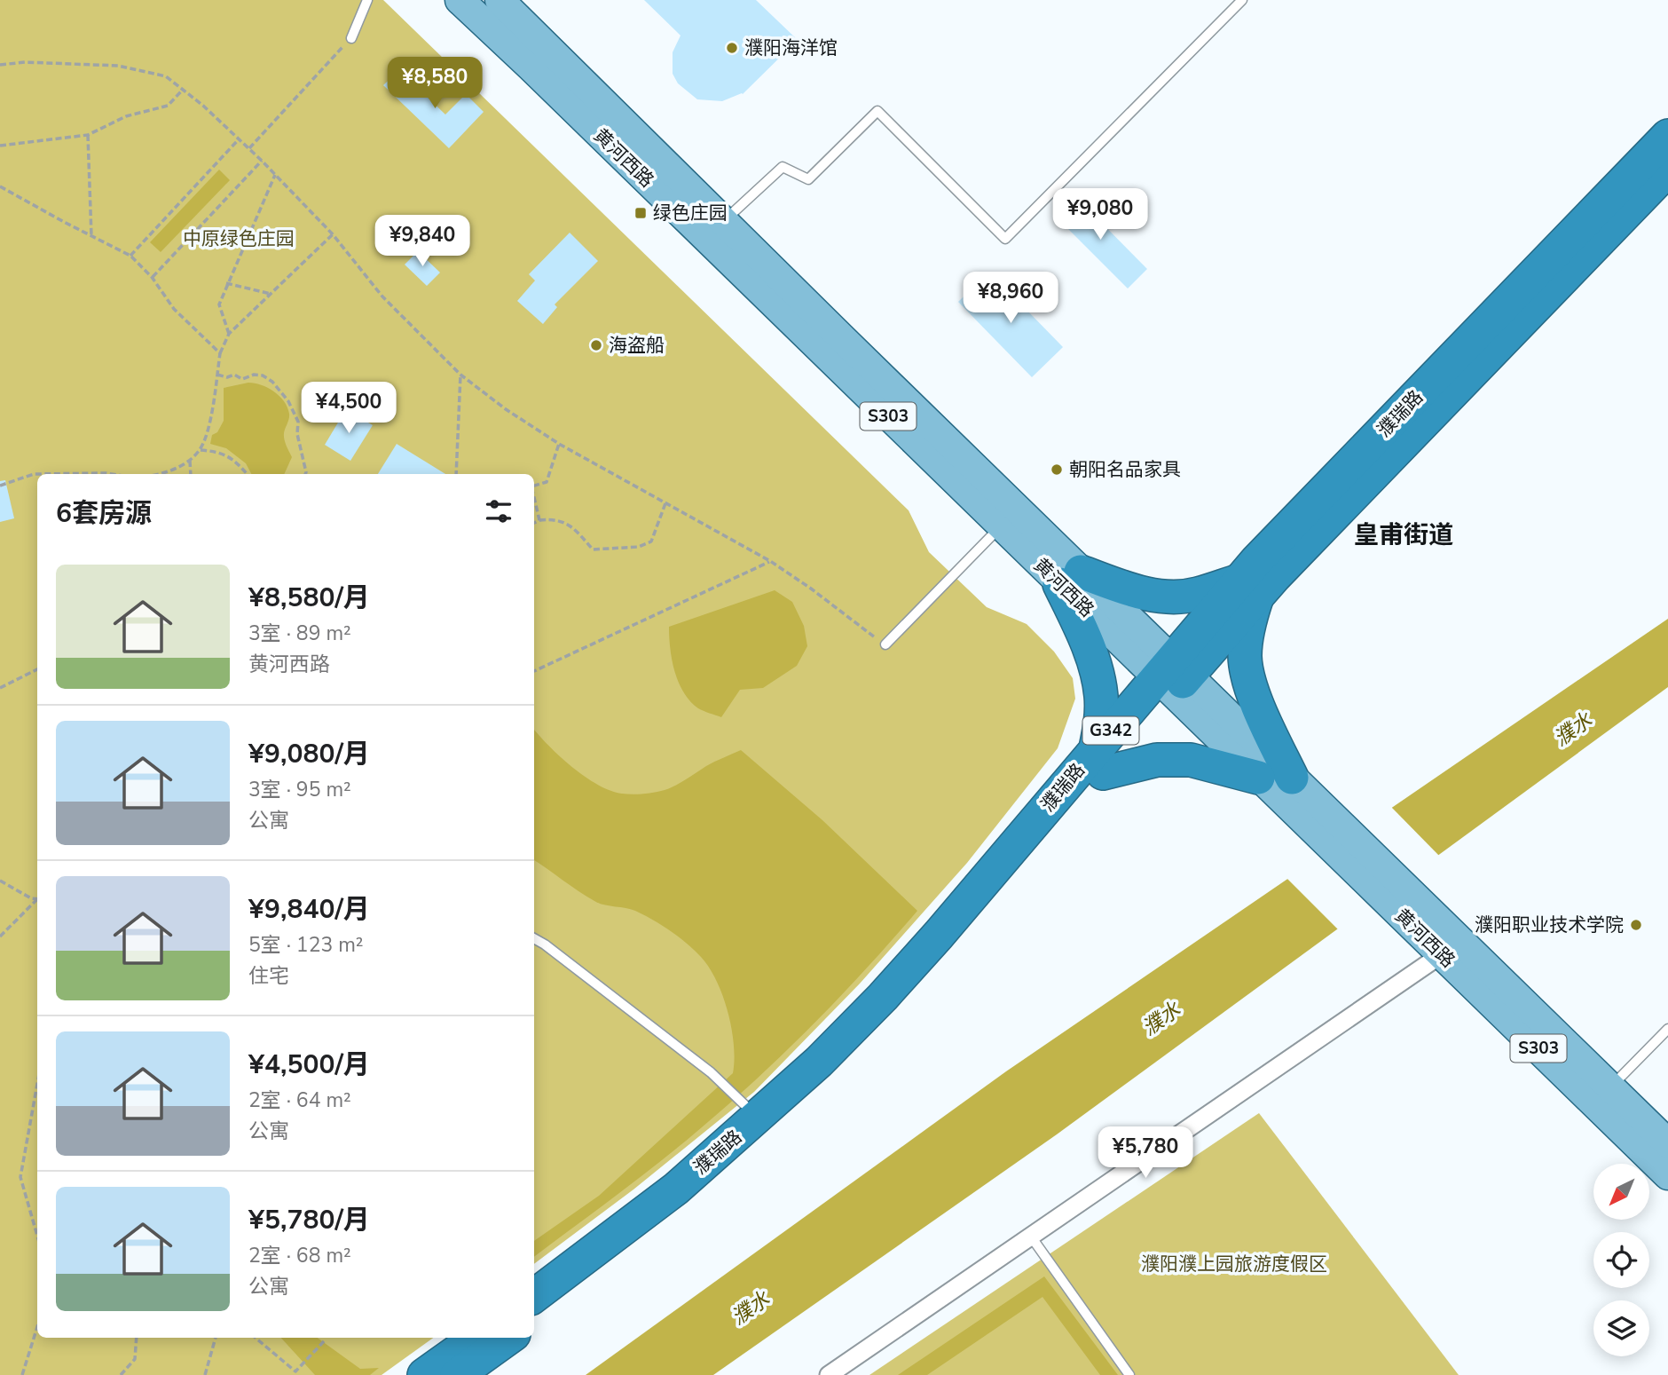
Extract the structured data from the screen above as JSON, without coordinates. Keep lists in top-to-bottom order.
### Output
{
  "streets": {
    "highway": ["濮瑞路", "G342"],
    "main road": ["黄河西路", "S303"]
  },
  "crossings": [
    ["黄河西路", "濮瑞路"]
  ],
  "districts": ["皇甫街道"],
  "water": ["濮水"],
  "parks": ["中原绿色庄园", "濮阳濮上园旅游度假区"],
  "places": {
    "other": [
      "濮阳海洋馆",
      "海盗船",
      "朝阳名品家具",
      "濮阳职业技术学院"
    ],
    "transit": ["绿色庄园"]
  },
  "north": "bottom left",
  "page": {
    "price": [
      "¥8,580",
      "¥9,080",
      "¥9,840",
      "¥8,960",
      "¥4,500",
      "¥5,780"
    ],
    "heading": "6套房源",
    "list": [
      {
        "name": "¥8,580/月",
        "note": "3室 · 89 m² · 黄河西路"
      },
      {
        "name": "¥9,080/月",
        "note": "3室 · 95 m² · 公寓"
      },
      {
        "name": "¥9,840/月",
        "note": "5室 · 123 m² · 住宅"
      },
      {
        "name": "¥4,500/月",
        "note": "2室 · 64 m² · 公寓"
      },
      {
        "name": "¥5,780/月",
        "note": "2室 · 68 m² · 公寓"
      }
    ]
  }
}
